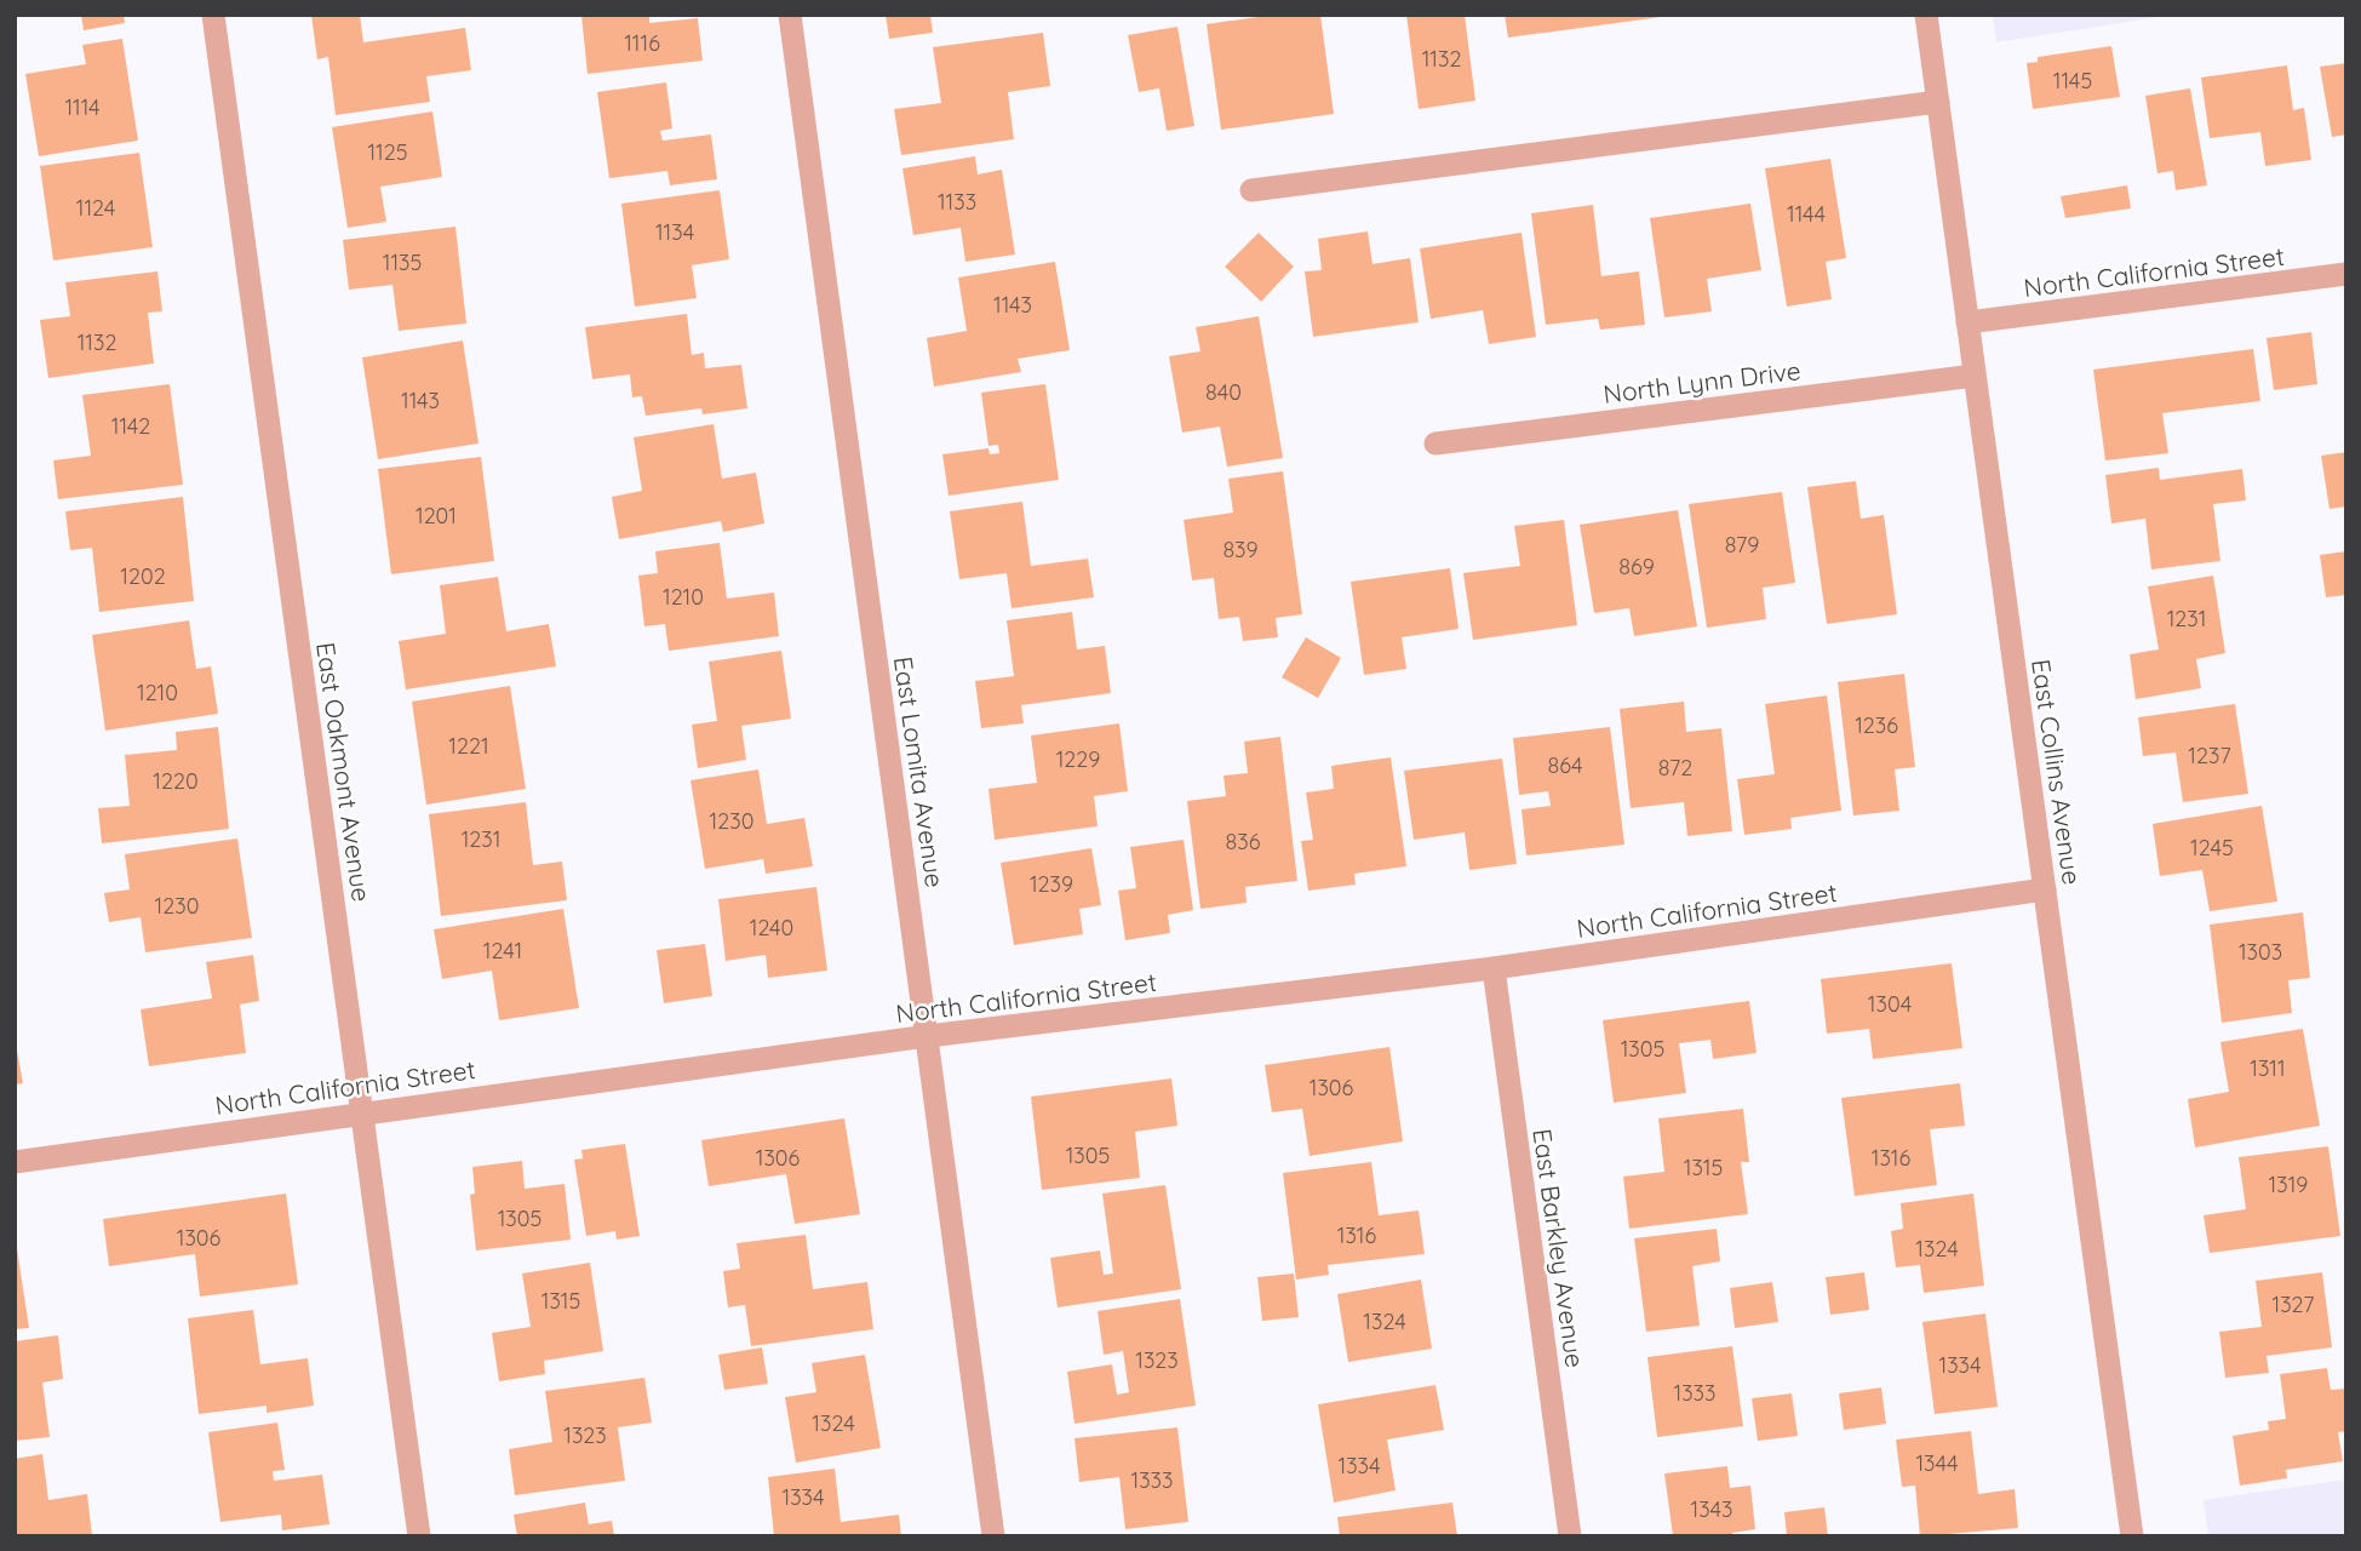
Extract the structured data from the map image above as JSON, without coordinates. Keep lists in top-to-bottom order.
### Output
{
  "streets": {
    "street": [
      "North California Street",
      "North Lynn Drive",
      "East Oakmont Avenue",
      "East Lomita Avenue",
      "East Collins Avenue",
      "East Barkley Avenue"
    ]
  },
  "crossings": [
    ["North California Street", "East Oakmont Avenue"],
    ["North California Street", "East Lomita Avenue"],
    ["North California Street", "East Collins Avenue"],
    ["North California Street", "East Barkley Avenue"],
    ["North Lynn Drive", "East Collins Avenue"]
  ],
  "house_numbers": [
    "1116",
    "1132",
    "1145",
    "1114",
    "1125",
    "1133",
    "1124",
    "1144",
    "1134",
    "1135",
    "1143",
    "1132",
    "840",
    "1143",
    "1142",
    "1201",
    "879",
    "839",
    "869",
    "1202",
    "1210",
    "1231",
    "1210",
    "1236",
    "1221",
    "1237",
    "1229",
    "864",
    "872",
    "1220",
    "1230",
    "1231",
    "836",
    "1245",
    "1239",
    "1230",
    "1240",
    "1241",
    "1303",
    "1304",
    "1305",
    "1311",
    "1306",
    "1305",
    "1306",
    "1316",
    "1315",
    "1319",
    "1305",
    "1316",
    "1306",
    "1324",
    "1315",
    "1327",
    "1324",
    "1323",
    "1334",
    "1333",
    "1324",
    "1323",
    "1344",
    "1334",
    "1333",
    "1334",
    "1343"
  ]
}
